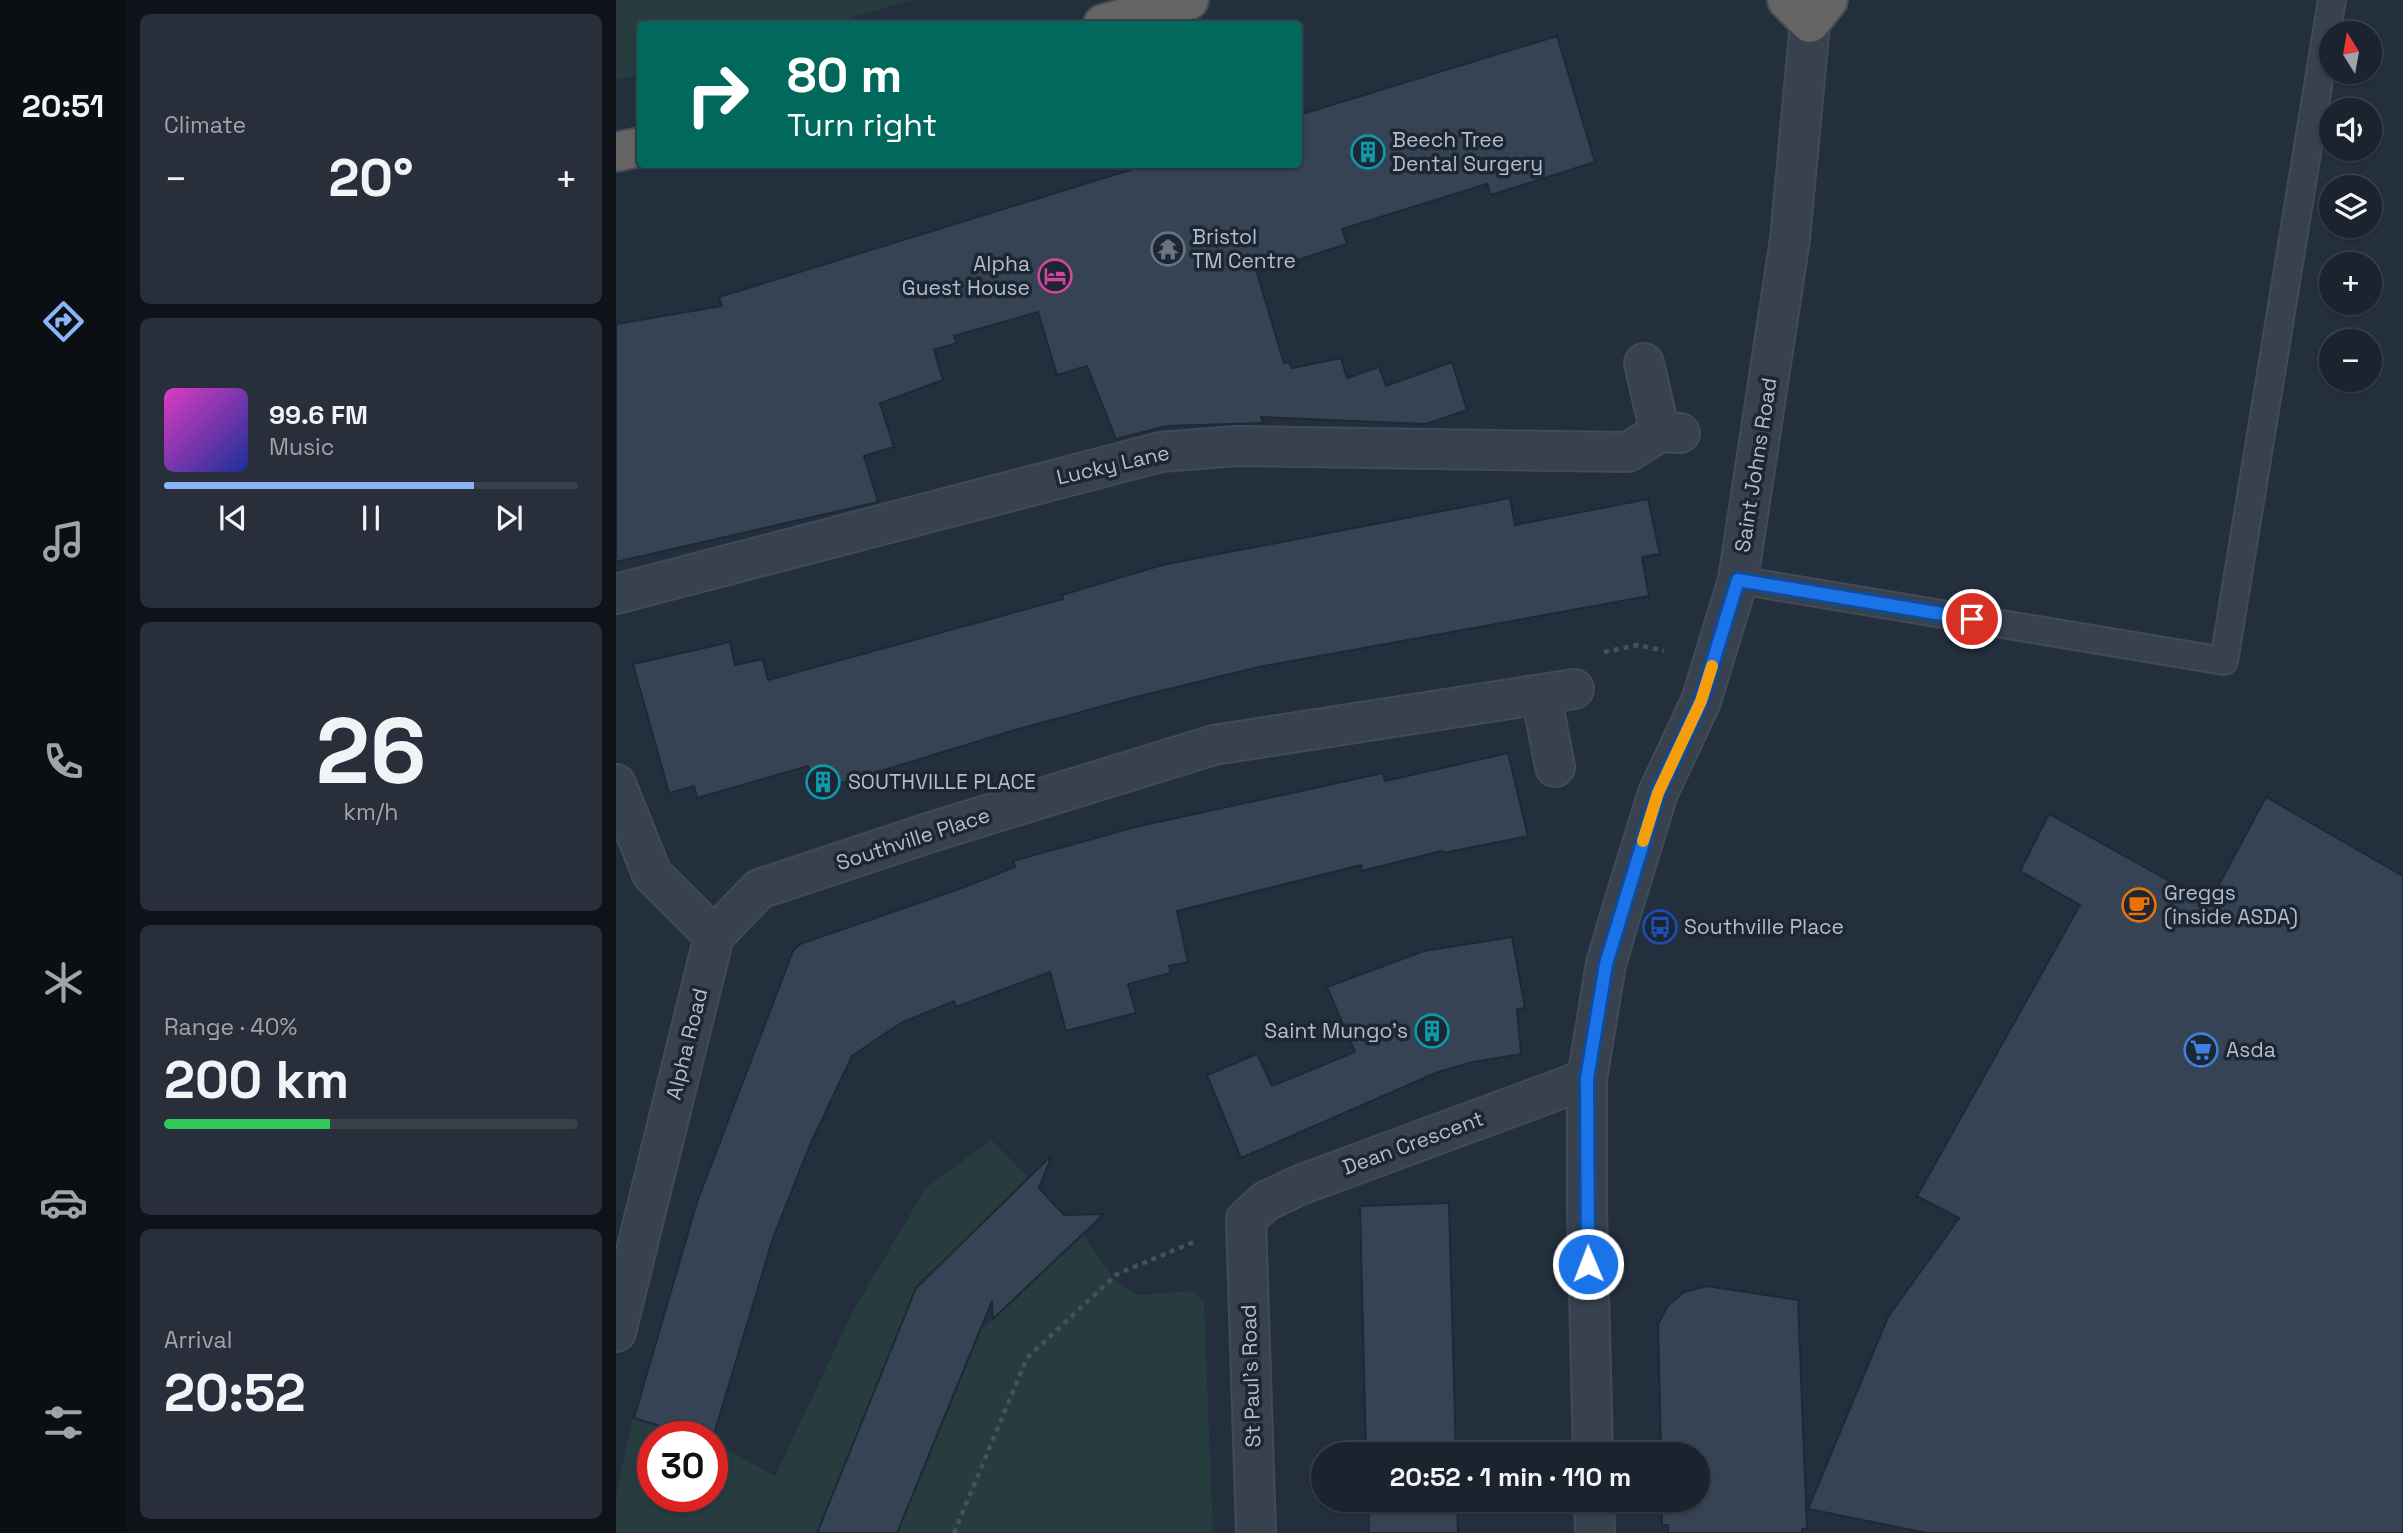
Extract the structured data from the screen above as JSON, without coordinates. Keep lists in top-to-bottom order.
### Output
{
  "streets": {
    "street": [
      "Lucky Lane",
      "Saint Johns Road",
      "Southville Place",
      "Alpha Road",
      "Dean Crescent",
      "St Paul's Road"
    ]
  },
  "crossings": [
    ["Saint Johns Road", "Dean Crescent"],
    ["Southville Place", "Alpha Road"],
    ["Dean Crescent", "St Paul's Road"]
  ],
  "places": {
    "building": ["Beech Tree Dental Surgery", "SOUTHVILLE PLACE", "Saint Mungo's"],
    "temple": ["Bristol TM Centre"],
    "hotel": ["Alpha Guest House"],
    "cafe": ["Greggs (inside ASDA)"],
    "bus stop": ["Southville Place"],
    "supermarket": ["Asda"]
  },
  "north": "top",
  "page": {
    "tabs": "20:51",
    "tile": [
      "Climate",
      ["26", "km/h"],
      ["Range · 40%", "200 km"],
      ["Arrival", "20:52"]
    ],
    "map_buttons": ["+", "−"],
    "turn": ["80 m", "Turn right"],
    "heat": ["−", "20°", "+"],
    "song": ["99.6 FM", "Music"],
    "limit": "30",
    "trip": "20:52 · 1 min · 110 m"
  }
}
